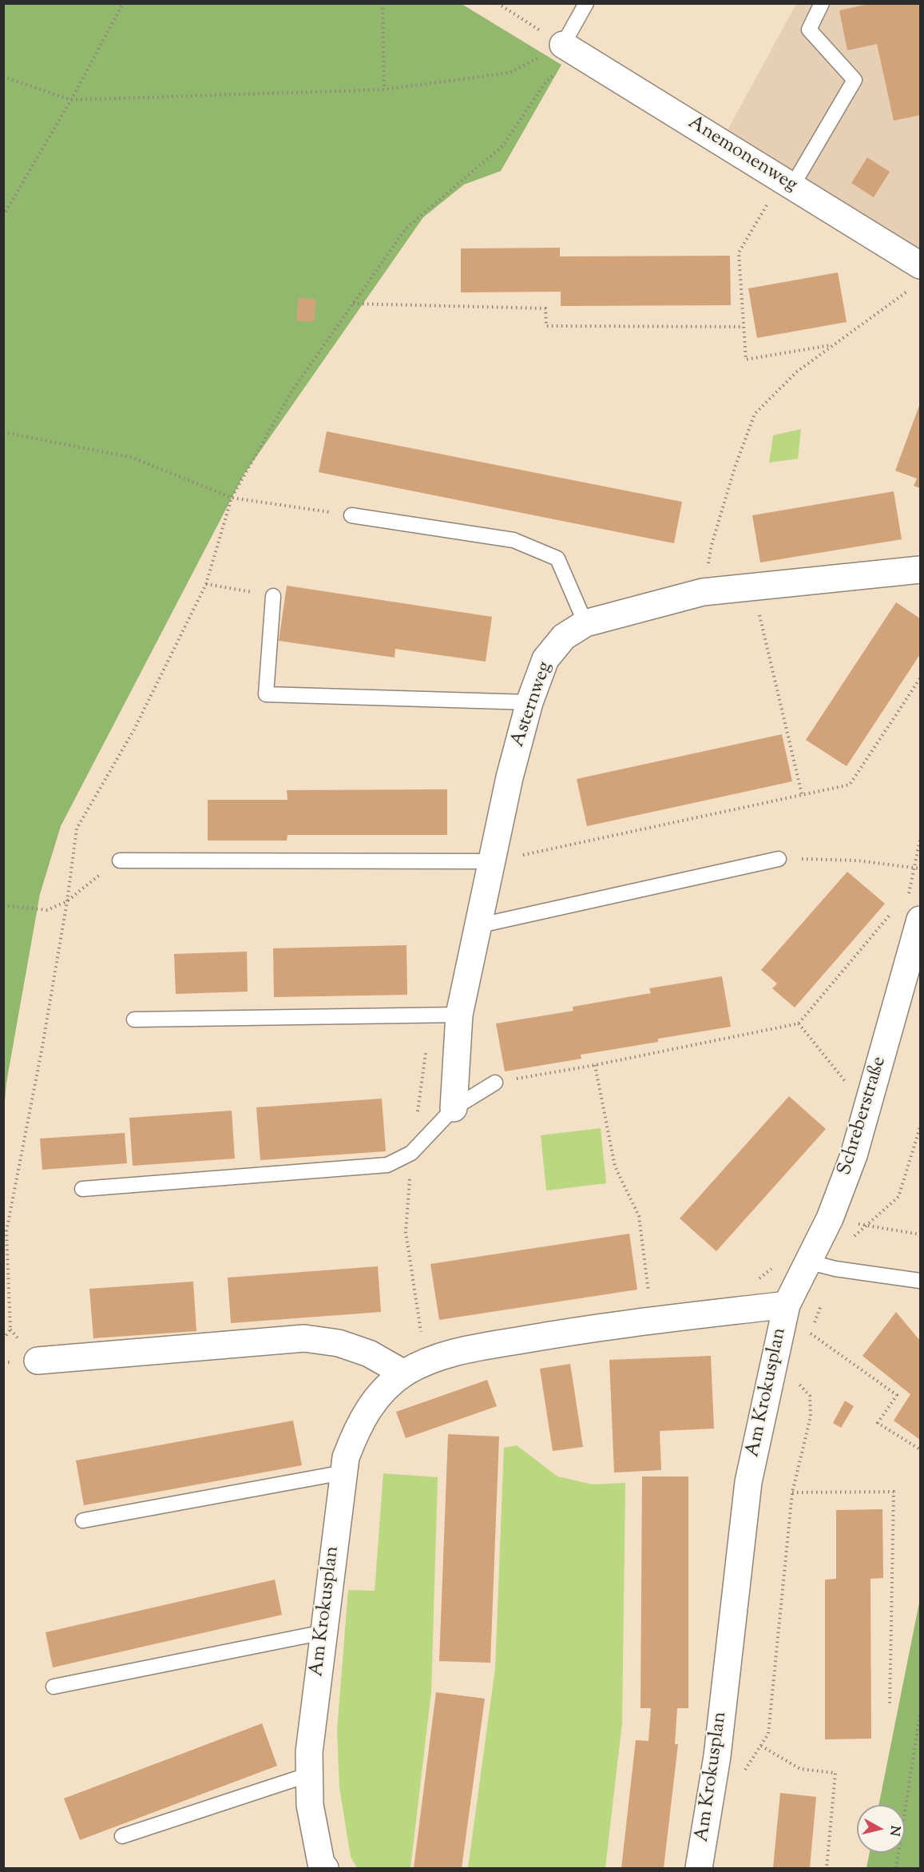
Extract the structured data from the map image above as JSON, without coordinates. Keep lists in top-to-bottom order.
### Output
{
  "streets": {
    "street": [
      "Anemonenweg",
      "Asternweg",
      "Schreberstraße",
      "Am Krokusplan"
    ]
  },
  "crossings": [
    ["Schreberstraße", "Am Krokusplan"]
  ],
  "north": "right"
}
